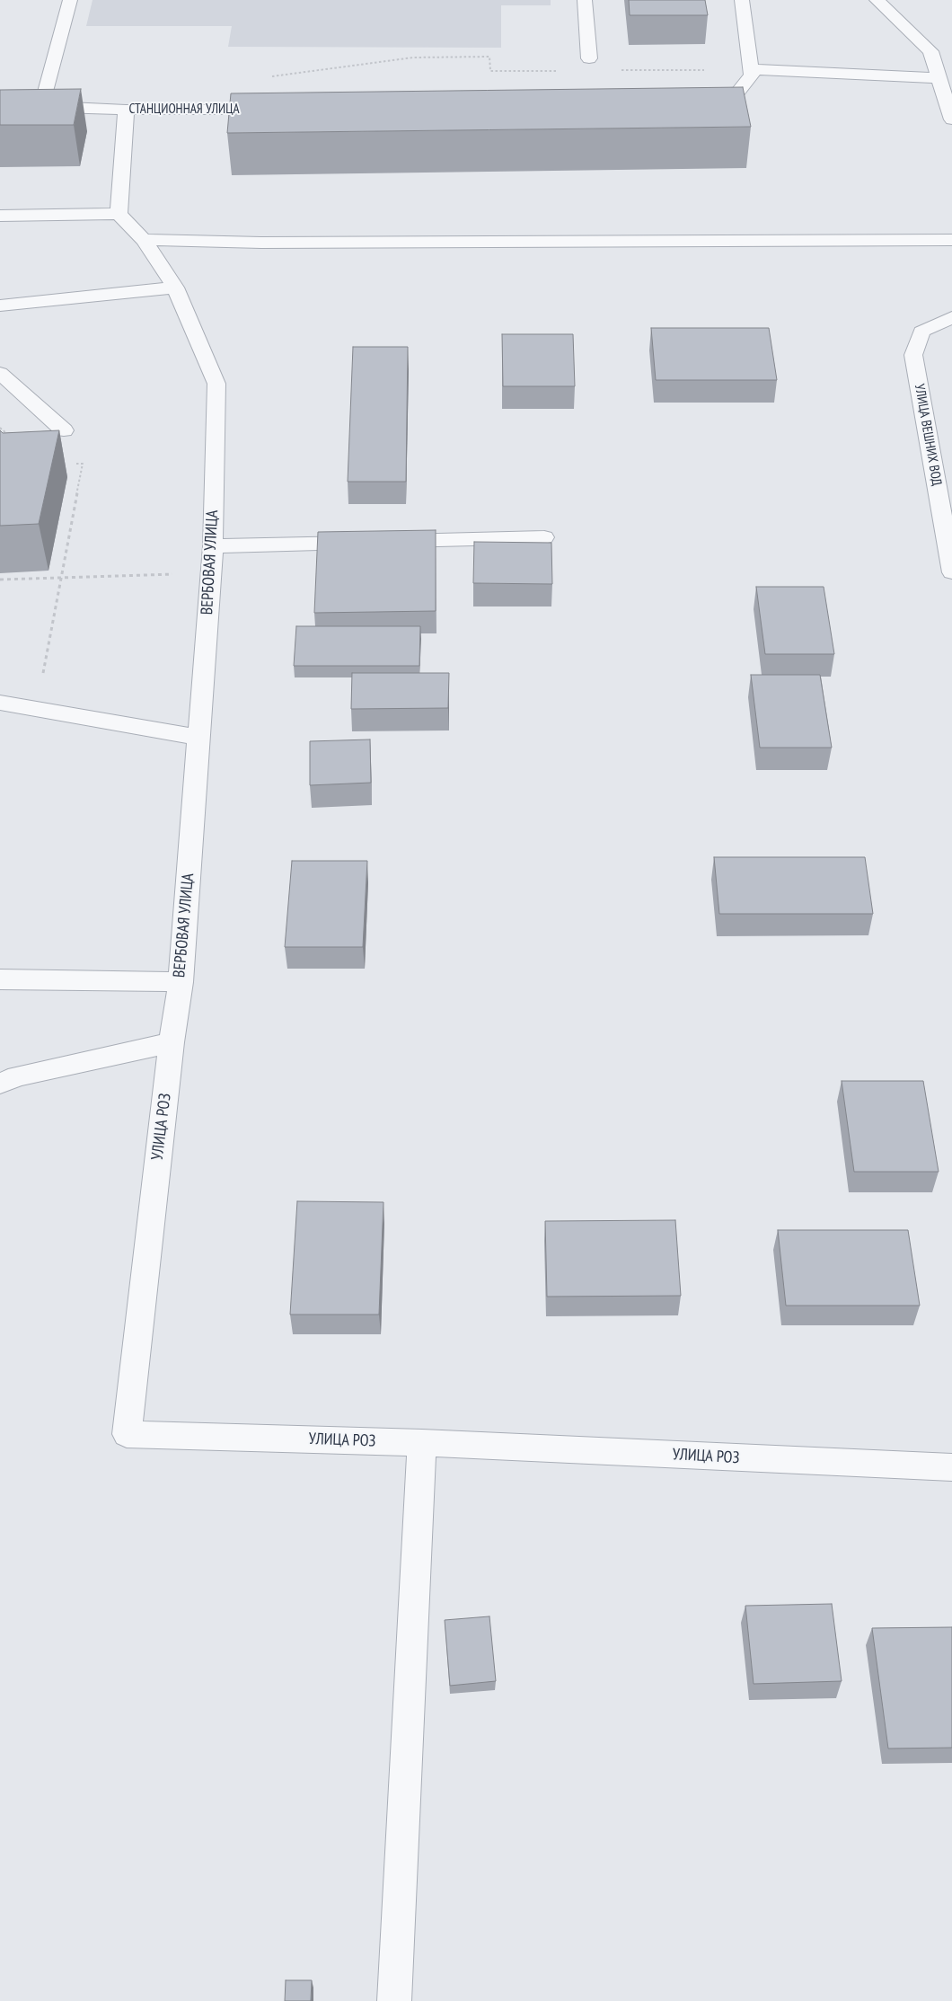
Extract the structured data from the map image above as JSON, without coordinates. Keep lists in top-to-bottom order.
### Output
{
  "streets": {
    "street": [
      "СТАНЦИОННАЯ УЛИЦА",
      "УЛИЦА ВЕШНИХ ВОД",
      "ВЕРБОВАЯ УЛИЦА",
      "УЛИЦА РОЗ"
    ]
  },
  "crossings": [
    ["ВЕРБОВАЯ УЛИЦА", "УЛИЦА РОЗ"]
  ]
}
